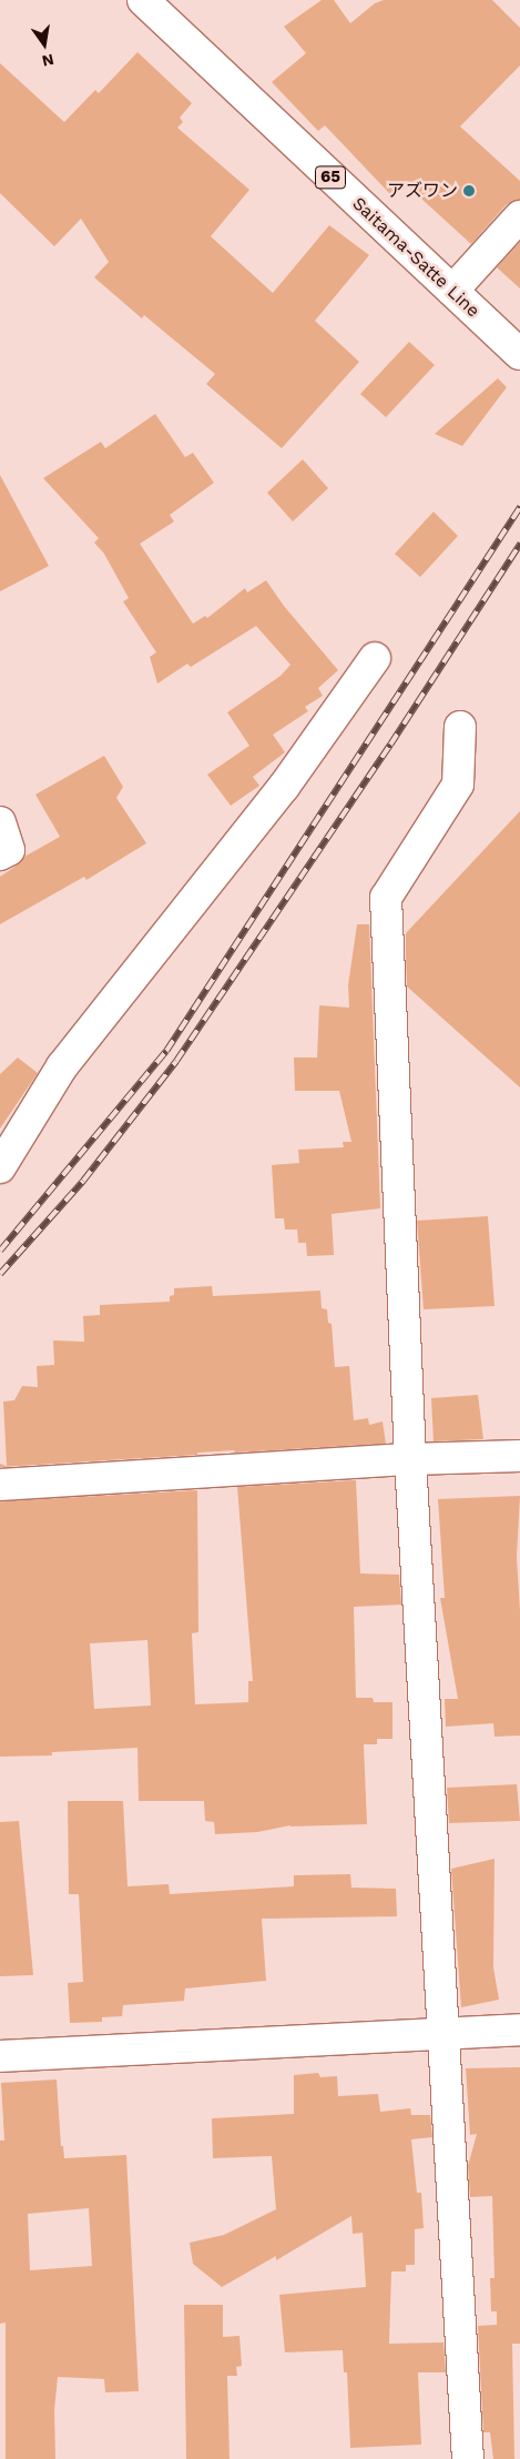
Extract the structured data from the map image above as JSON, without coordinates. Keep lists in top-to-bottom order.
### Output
{
  "streets": {
    "street": ["65", "Saitama-Satte Line"]
  },
  "places": ["アズワン"],
  "north": "bottom"
}
